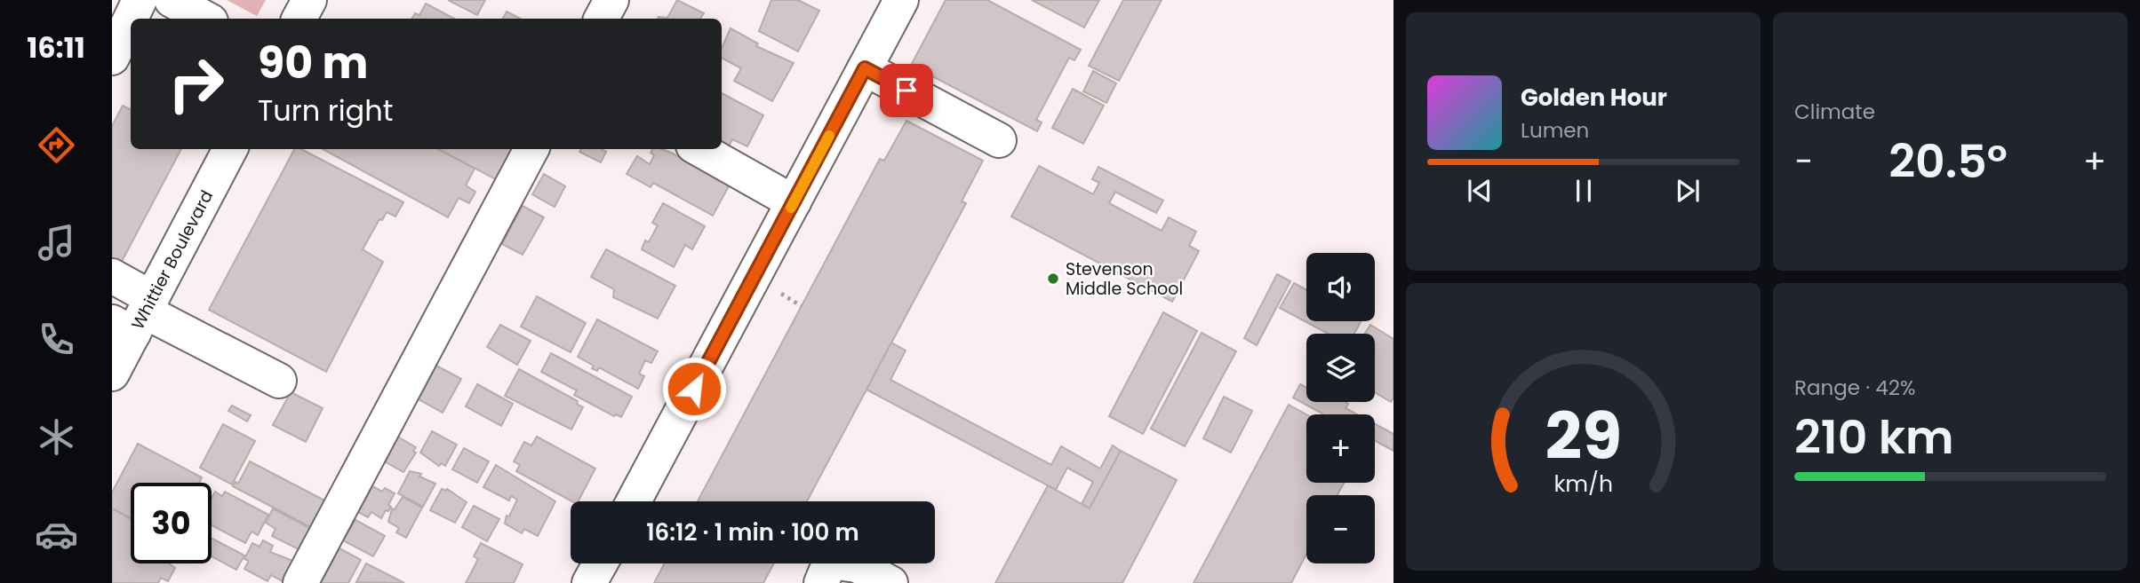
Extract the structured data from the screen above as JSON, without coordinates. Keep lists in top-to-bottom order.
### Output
{
  "streets": {
    "street": ["Whittier Boulevard"]
  },
  "places": ["Stevenson Middle School"],
  "page": {
    "tabs": "16:11",
    "tile": [
      "Climate",
      ["Range · 42%", "210 km"]
    ],
    "turn": ["90 m", "Turn right"],
    "song": ["Golden Hour", "Lumen"],
    "heat": ["−", "20.5°", "+"],
    "map_buttons": ["+", "−"],
    "limit": "30",
    "trip": "16:12 · 1 min · 100 m",
    "gauge": ["29", "km/h"]
  }
}
